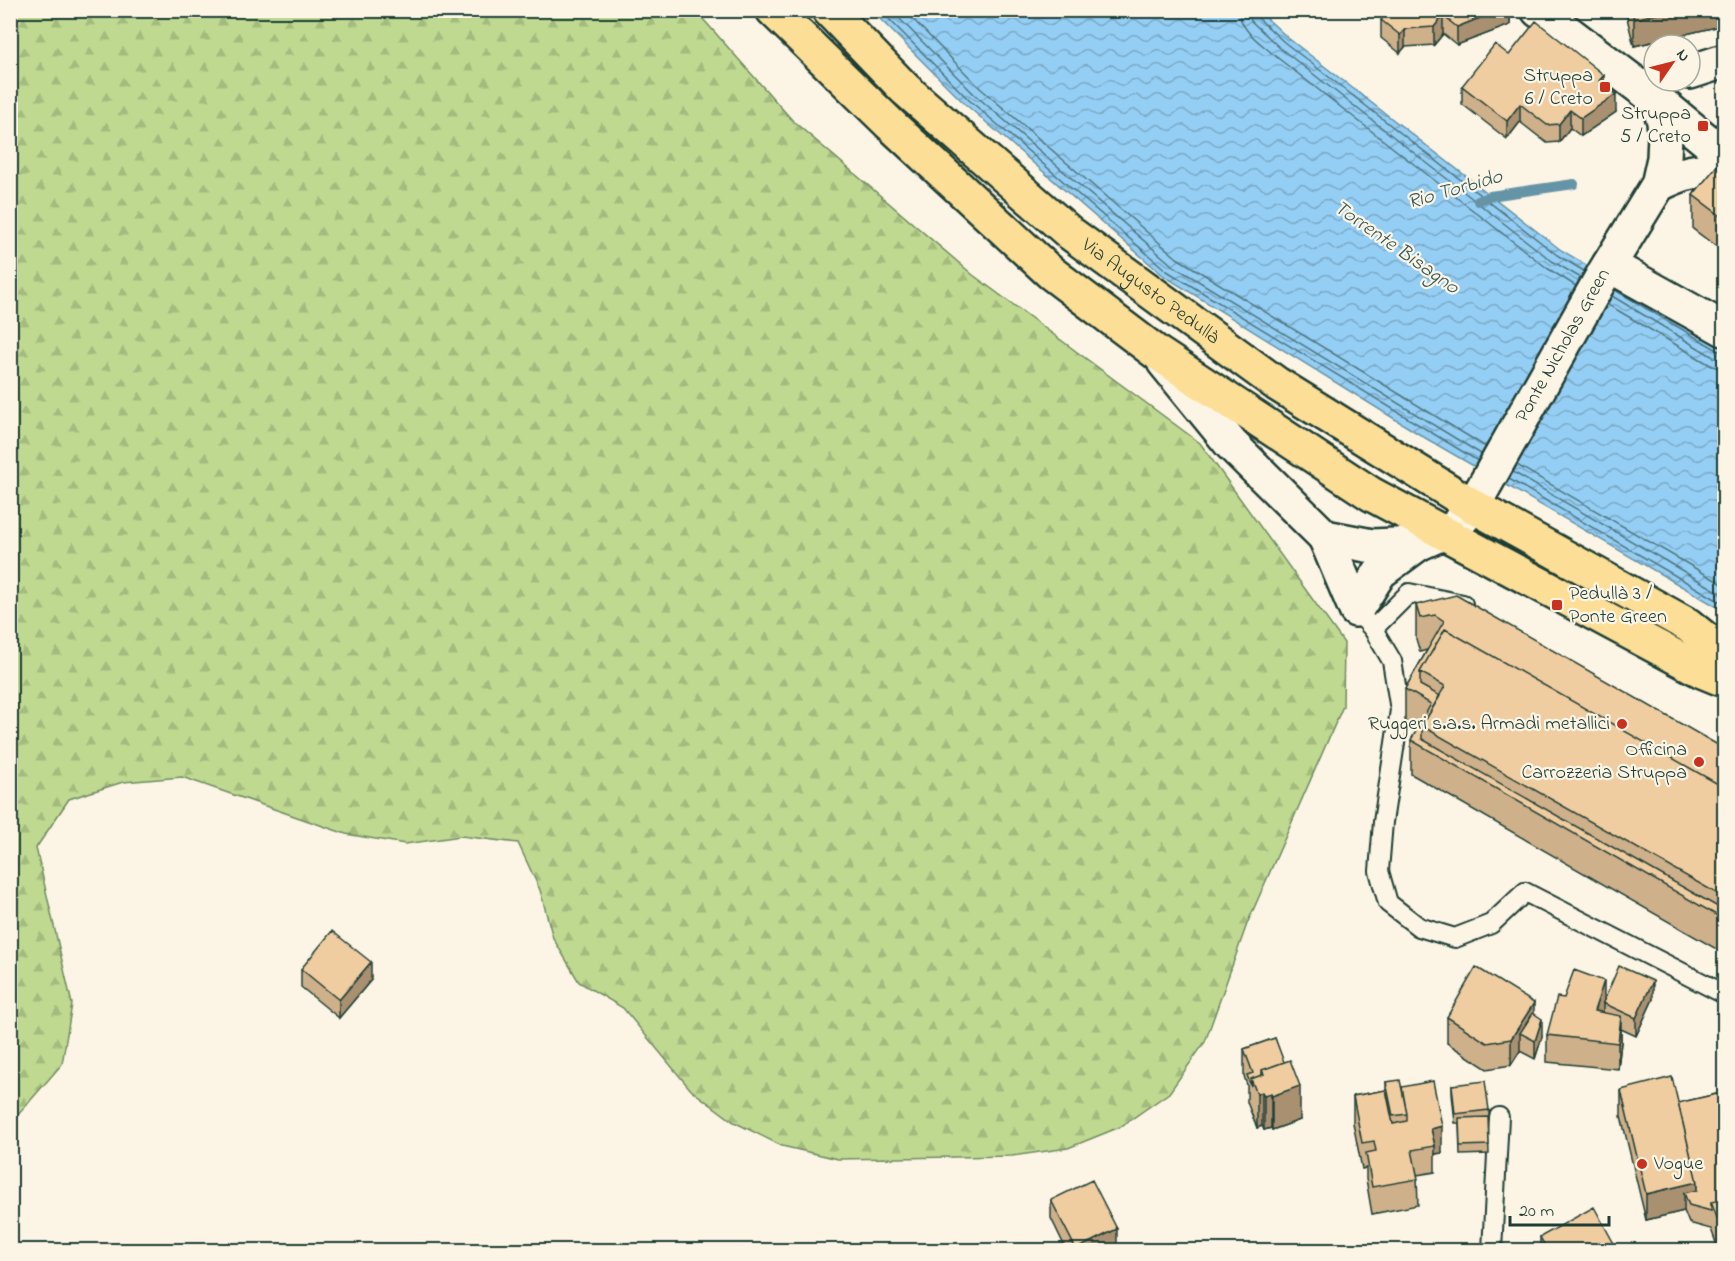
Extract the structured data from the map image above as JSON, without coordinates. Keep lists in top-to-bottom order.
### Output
{
  "streets": {
    "main road": ["Via Augusto Pedullà"],
    "street": ["Ponte Nicholas Green"]
  },
  "crossings": [
    ["Via Augusto Pedullà", "Ponte Nicholas Green"]
  ],
  "water": ["Rio Torbido", "Torrente Bisagno"],
  "places": {
    "transit": ["Struppa 6 / Creto", "Struppa 5 / Creto", "Pedullà 3 / Ponte Green"],
    "other": ["Ruggeri s.a.s. Armadi metallici", "Officina Carrozzeria Struppa", "Vogue"]
  },
  "scale_bar": "20 m",
  "north": "top right"
}
